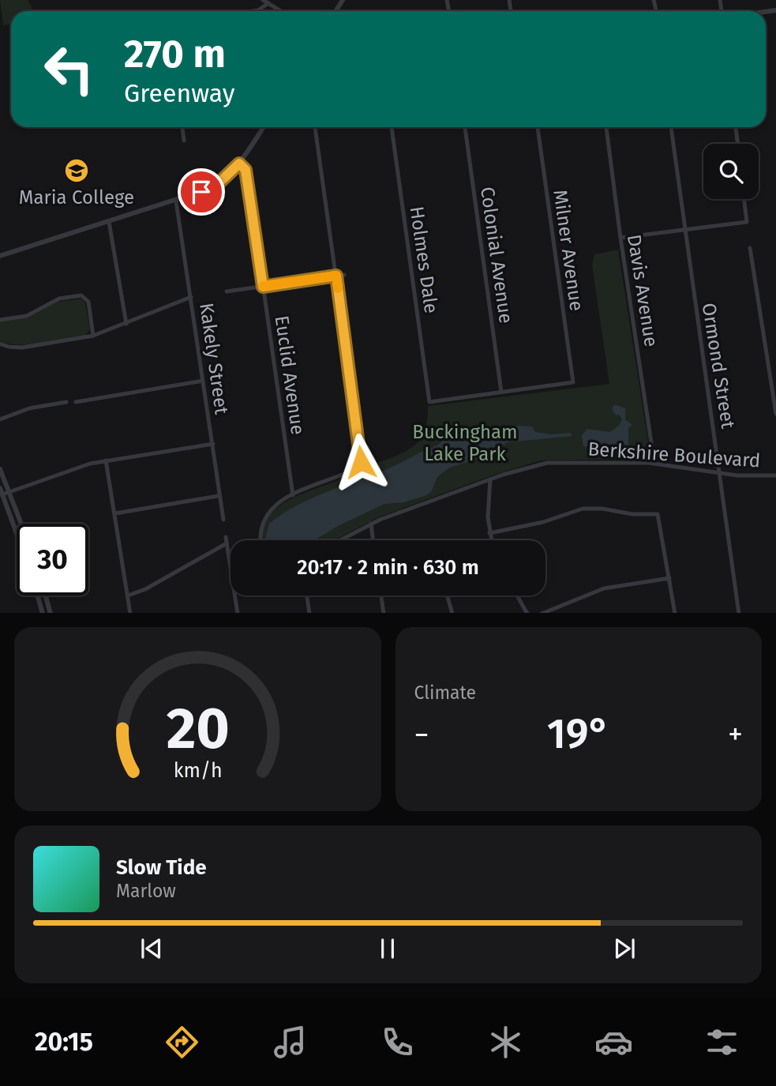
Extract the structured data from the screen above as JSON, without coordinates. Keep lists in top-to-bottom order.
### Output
{
  "streets": {
    "street": [
      "Milner Avenue",
      "Colonial Avenue",
      "Holmes Dale",
      "Davis Avenue",
      "Kakely Street",
      "Ormond Street",
      "Euclid Avenue",
      "Berkshire Boulevard"
    ]
  },
  "crossings": [
    ["Milner Avenue", "Colonial Avenue"],
    ["Milner Avenue", "Holmes Dale"],
    ["Colonial Avenue", "Holmes Dale"],
    ["Davis Avenue", "Berkshire Boulevard"],
    ["Ormond Street", "Berkshire Boulevard"]
  ],
  "parks": ["Buckingham Lake Park"],
  "places": {
    "school or university": ["Maria College"]
  },
  "page": {
    "turn": ["270 m", "Greenway"],
    "limit": "30",
    "trip": "20:17 · 2 min · 630 m",
    "tile": "Climate",
    "heat": ["−", "19°", "+"],
    "song": ["Slow Tide", "Marlow"],
    "tabs": "20:15",
    "gauge": ["20", "km/h"]
  }
}
